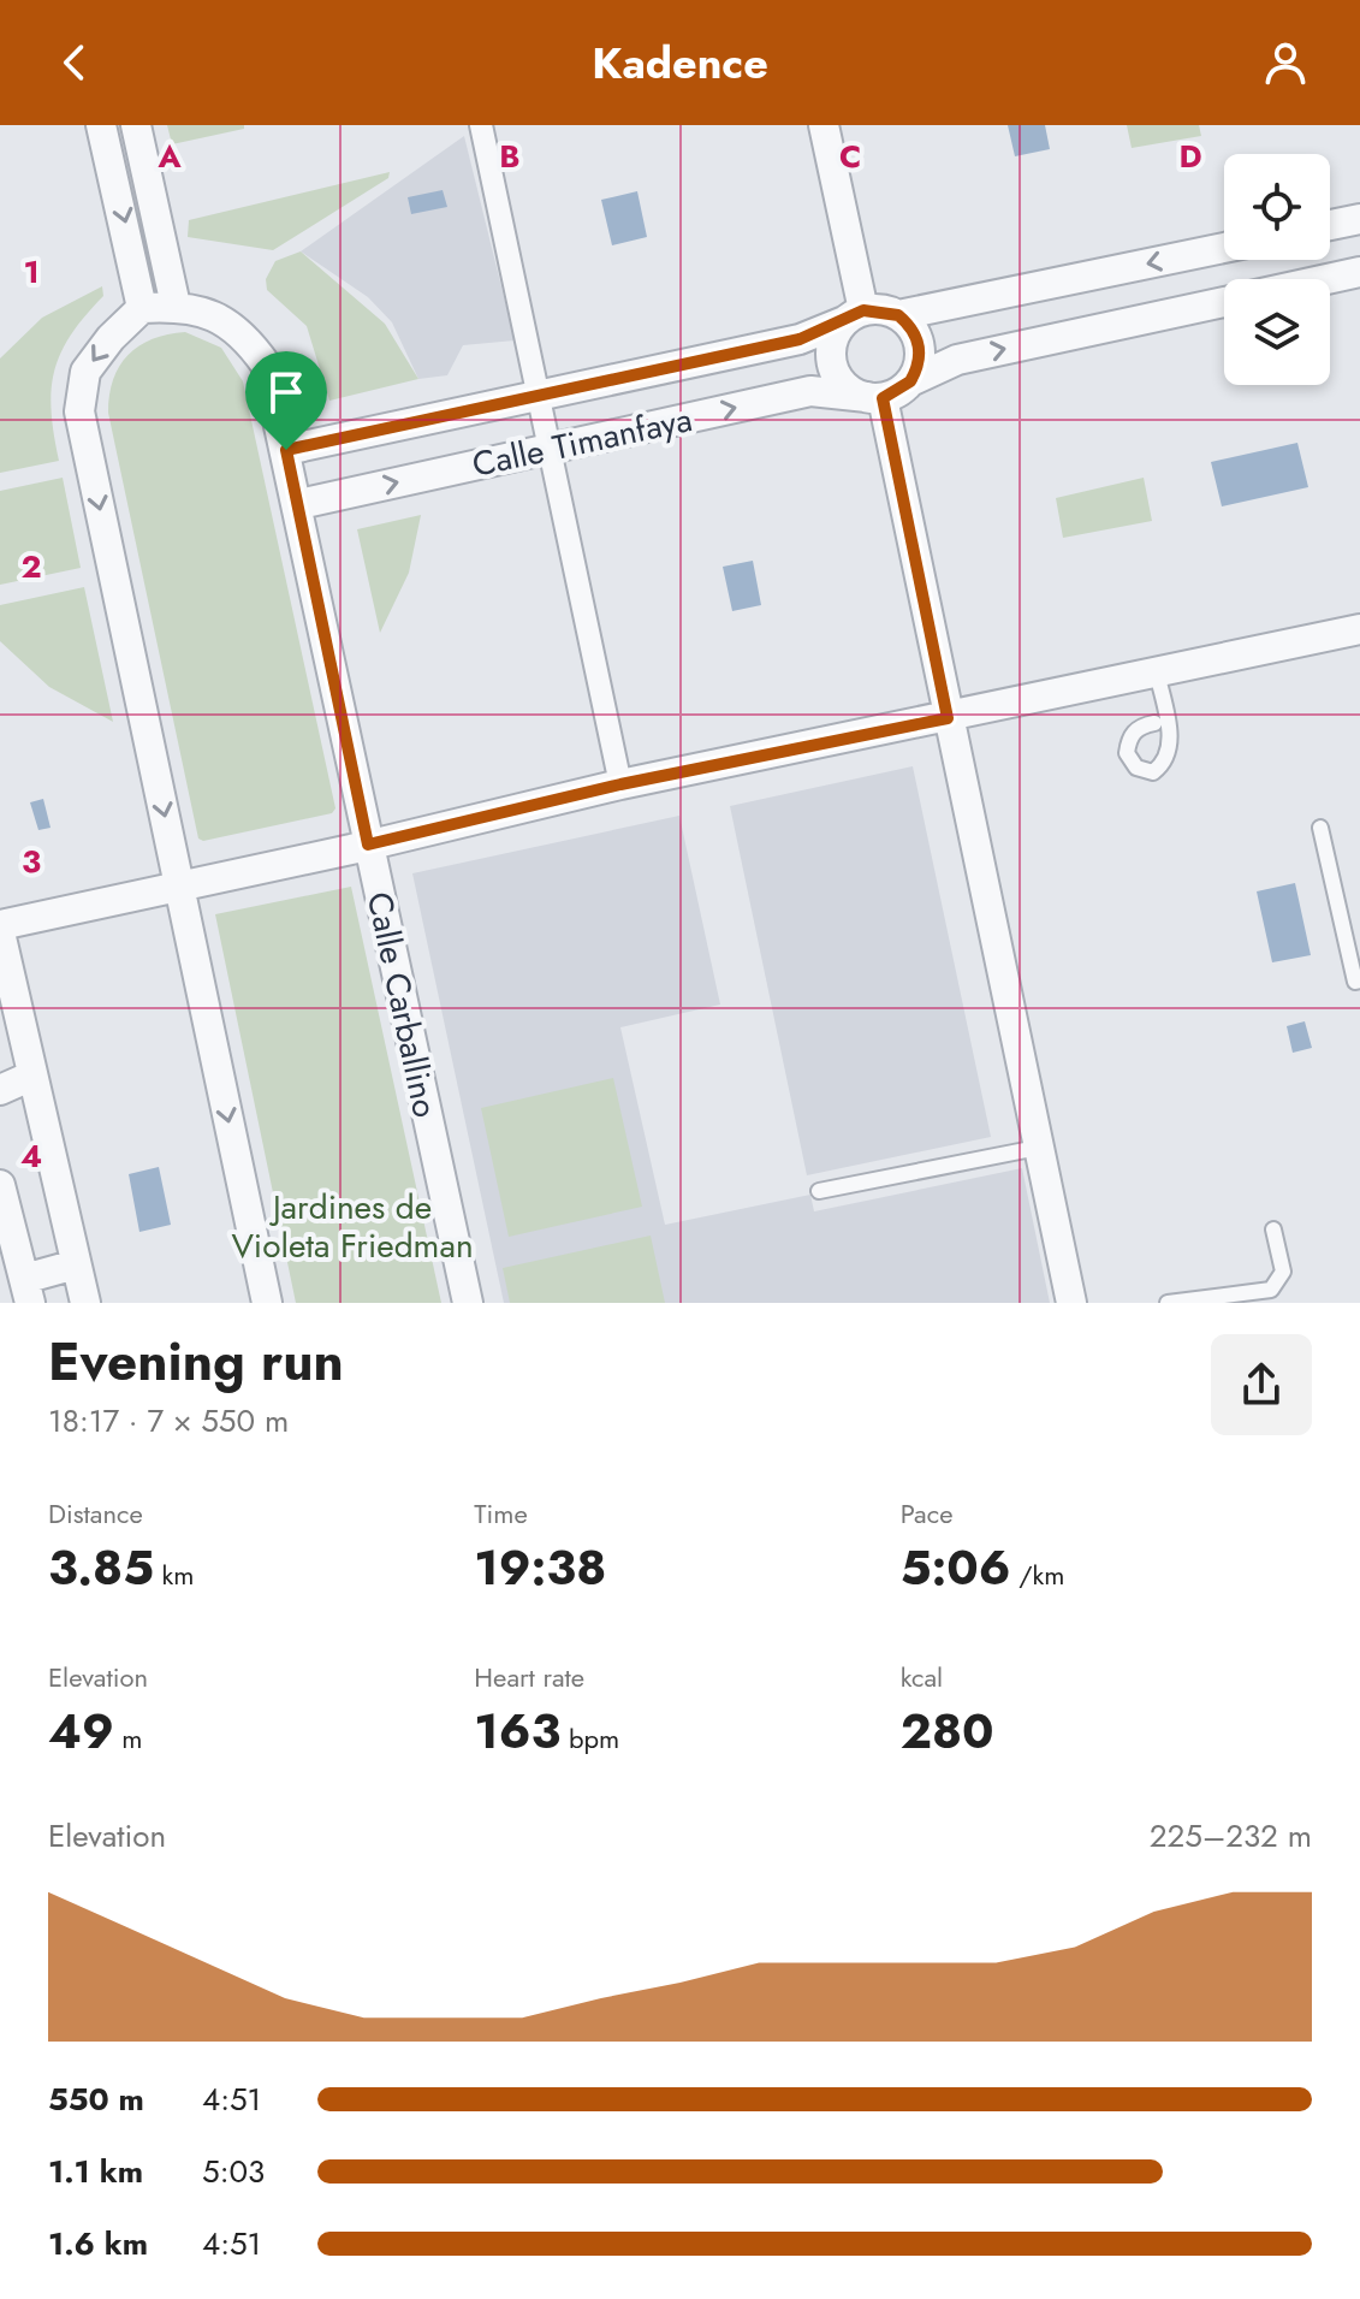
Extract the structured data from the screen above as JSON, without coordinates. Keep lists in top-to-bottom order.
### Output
{
  "streets": {
    "street": ["Calle Timanfaya", "Calle Carballino"]
  },
  "crossings": [
    ["Calle Timanfaya", "Calle Carballino"]
  ],
  "parks": ["Jardines de Violeta Friedman"],
  "page": {
    "header": "Kadence",
    "heading": ["Evening run", "18:17 · 7 × 550 m"],
    "stats": [
      ["Distance", "3.85 km"],
      ["Time", "19:38"],
      ["Pace", "5:06 /km"],
      ["Elevation", "49 m"],
      ["Heart rate", "163 bpm"],
      ["kcal", "280"]
    ],
    "chart": ["Elevation", "225–232 m"],
    "list": [
      {
        "name": "550 m",
        "note": "4:51"
      },
      {
        "name": "1.1 km",
        "note": "5:03"
      },
      {
        "name": "1.6 km",
        "note": "4:51"
      }
    ]
  },
  "grid": {
    "columns": [
      "A",
      "B",
      "C",
      "D"
    ],
    "rows": [
      "1",
      "2",
      "3",
      "4"
    ]
  }
}
